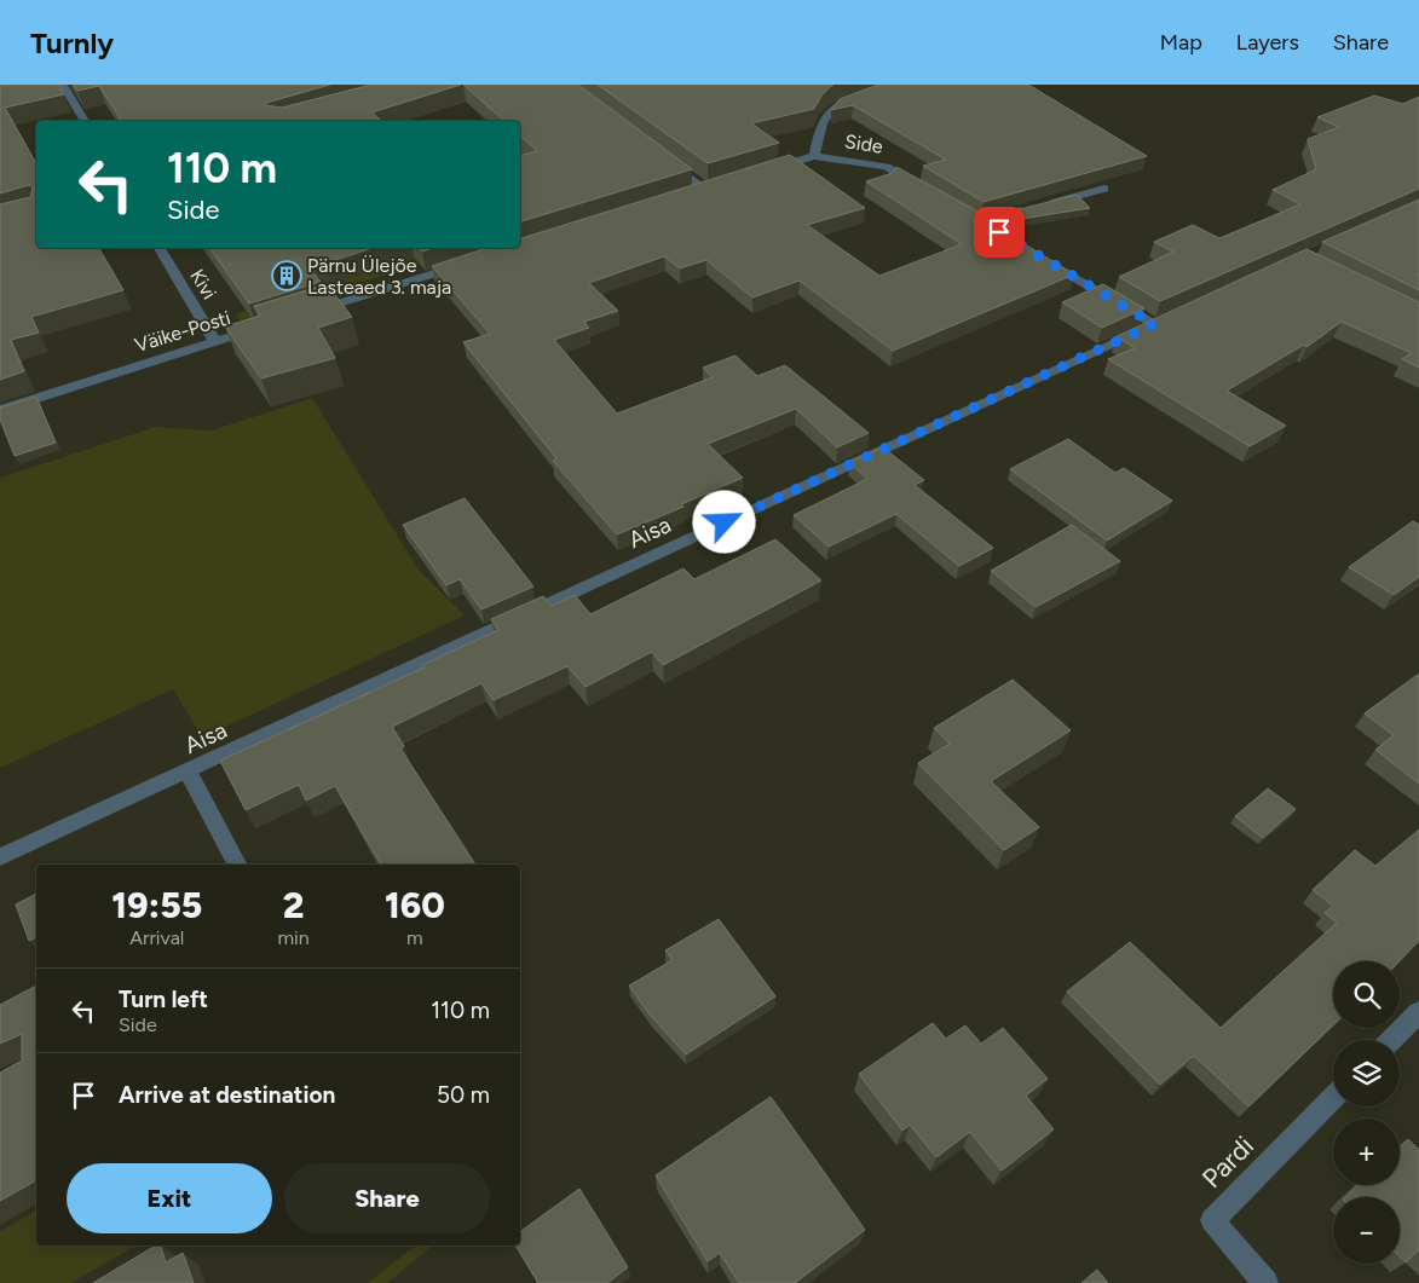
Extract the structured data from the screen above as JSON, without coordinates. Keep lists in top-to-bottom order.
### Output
{
  "streets": {
    "street": [
      "Side",
      "Kivi",
      "Väike-Posti",
      "Aisa",
      "Pardi"
    ]
  },
  "crossings": [
    ["Kivi", "Väike-Posti"]
  ],
  "places": {
    "building": ["Pärnu Ülejõe Lasteaed 3. maja"]
  },
  "page": {
    "header": "Turnly",
    "nav": ["Map", "Layers", "Share"],
    "turn": ["110 m", "Side"],
    "eta": [
      "19:55",
      "Arrival",
      "2",
      "min",
      "160",
      "m"
    ],
    "map_buttons": ["+", "−"],
    "list": [
      {
        "name": "Turn left",
        "note": "Side",
        "value": "110 m"
      },
      {
        "name": "Arrive at destination",
        "value": "50 m"
      }
    ],
    "buttons": ["Exit", "Share"]
  }
}
